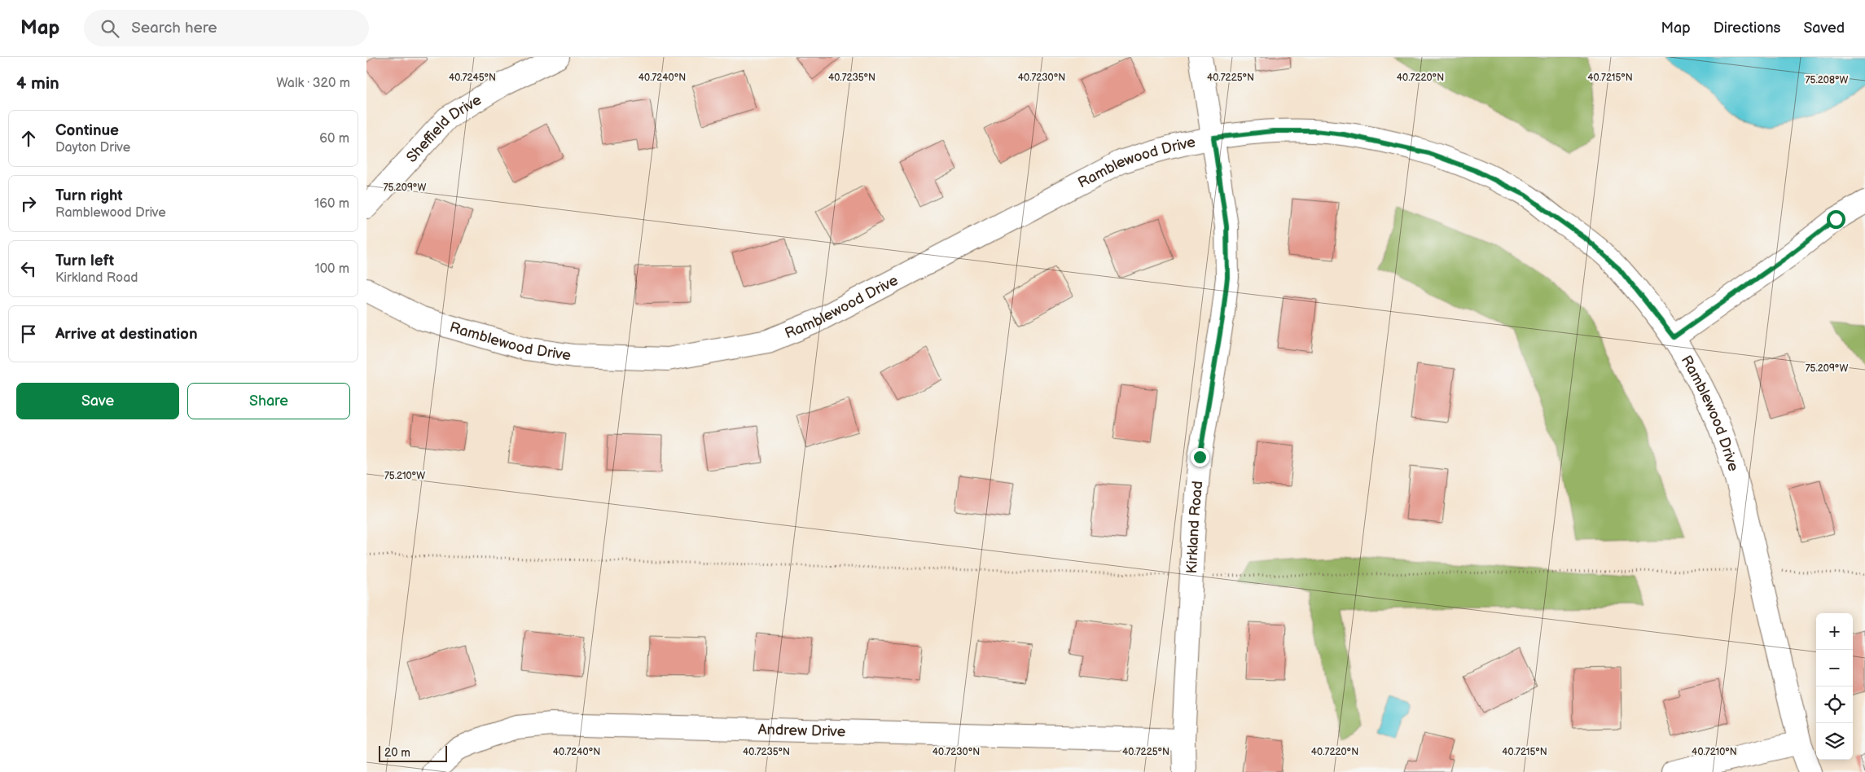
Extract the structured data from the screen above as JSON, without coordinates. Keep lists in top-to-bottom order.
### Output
{
  "streets": {
    "street": [
      "Sheffield Drive",
      "Ramblewood Drive",
      "Kirkland Road",
      "Andrew Drive"
    ]
  },
  "crossings": [
    ["Ramblewood Drive", "Kirkland Road"],
    ["Kirkland Road", "Andrew Drive"]
  ],
  "scale_bar": "20 m",
  "page": {
    "header": "Map",
    "search": "Search here",
    "nav": ["Map", "Directions", "Saved"],
    "heading": ["4 min", "Walk · 320 m"],
    "list": [
      ["Continue", "Dayton Drive", "60 m"],
      ["Turn right", "Ramblewood Drive", "160 m"],
      ["Turn left", "Kirkland Road", "100 m"],
      "Arrive at destination"
    ],
    "buttons": ["Save", "Share"],
    "map_buttons": ["+", "−"],
    "scale": "20 m"
  },
  "coordinates": [
    "40.7245°N",
    "40.7240°N",
    "40.7235°N",
    "40.7230°N",
    "40.7225°N",
    "40.7220°N",
    "40.7215°N",
    "75.208°W",
    "75.209°W",
    "75.210°W",
    "40.7210°N"
  ]
}
